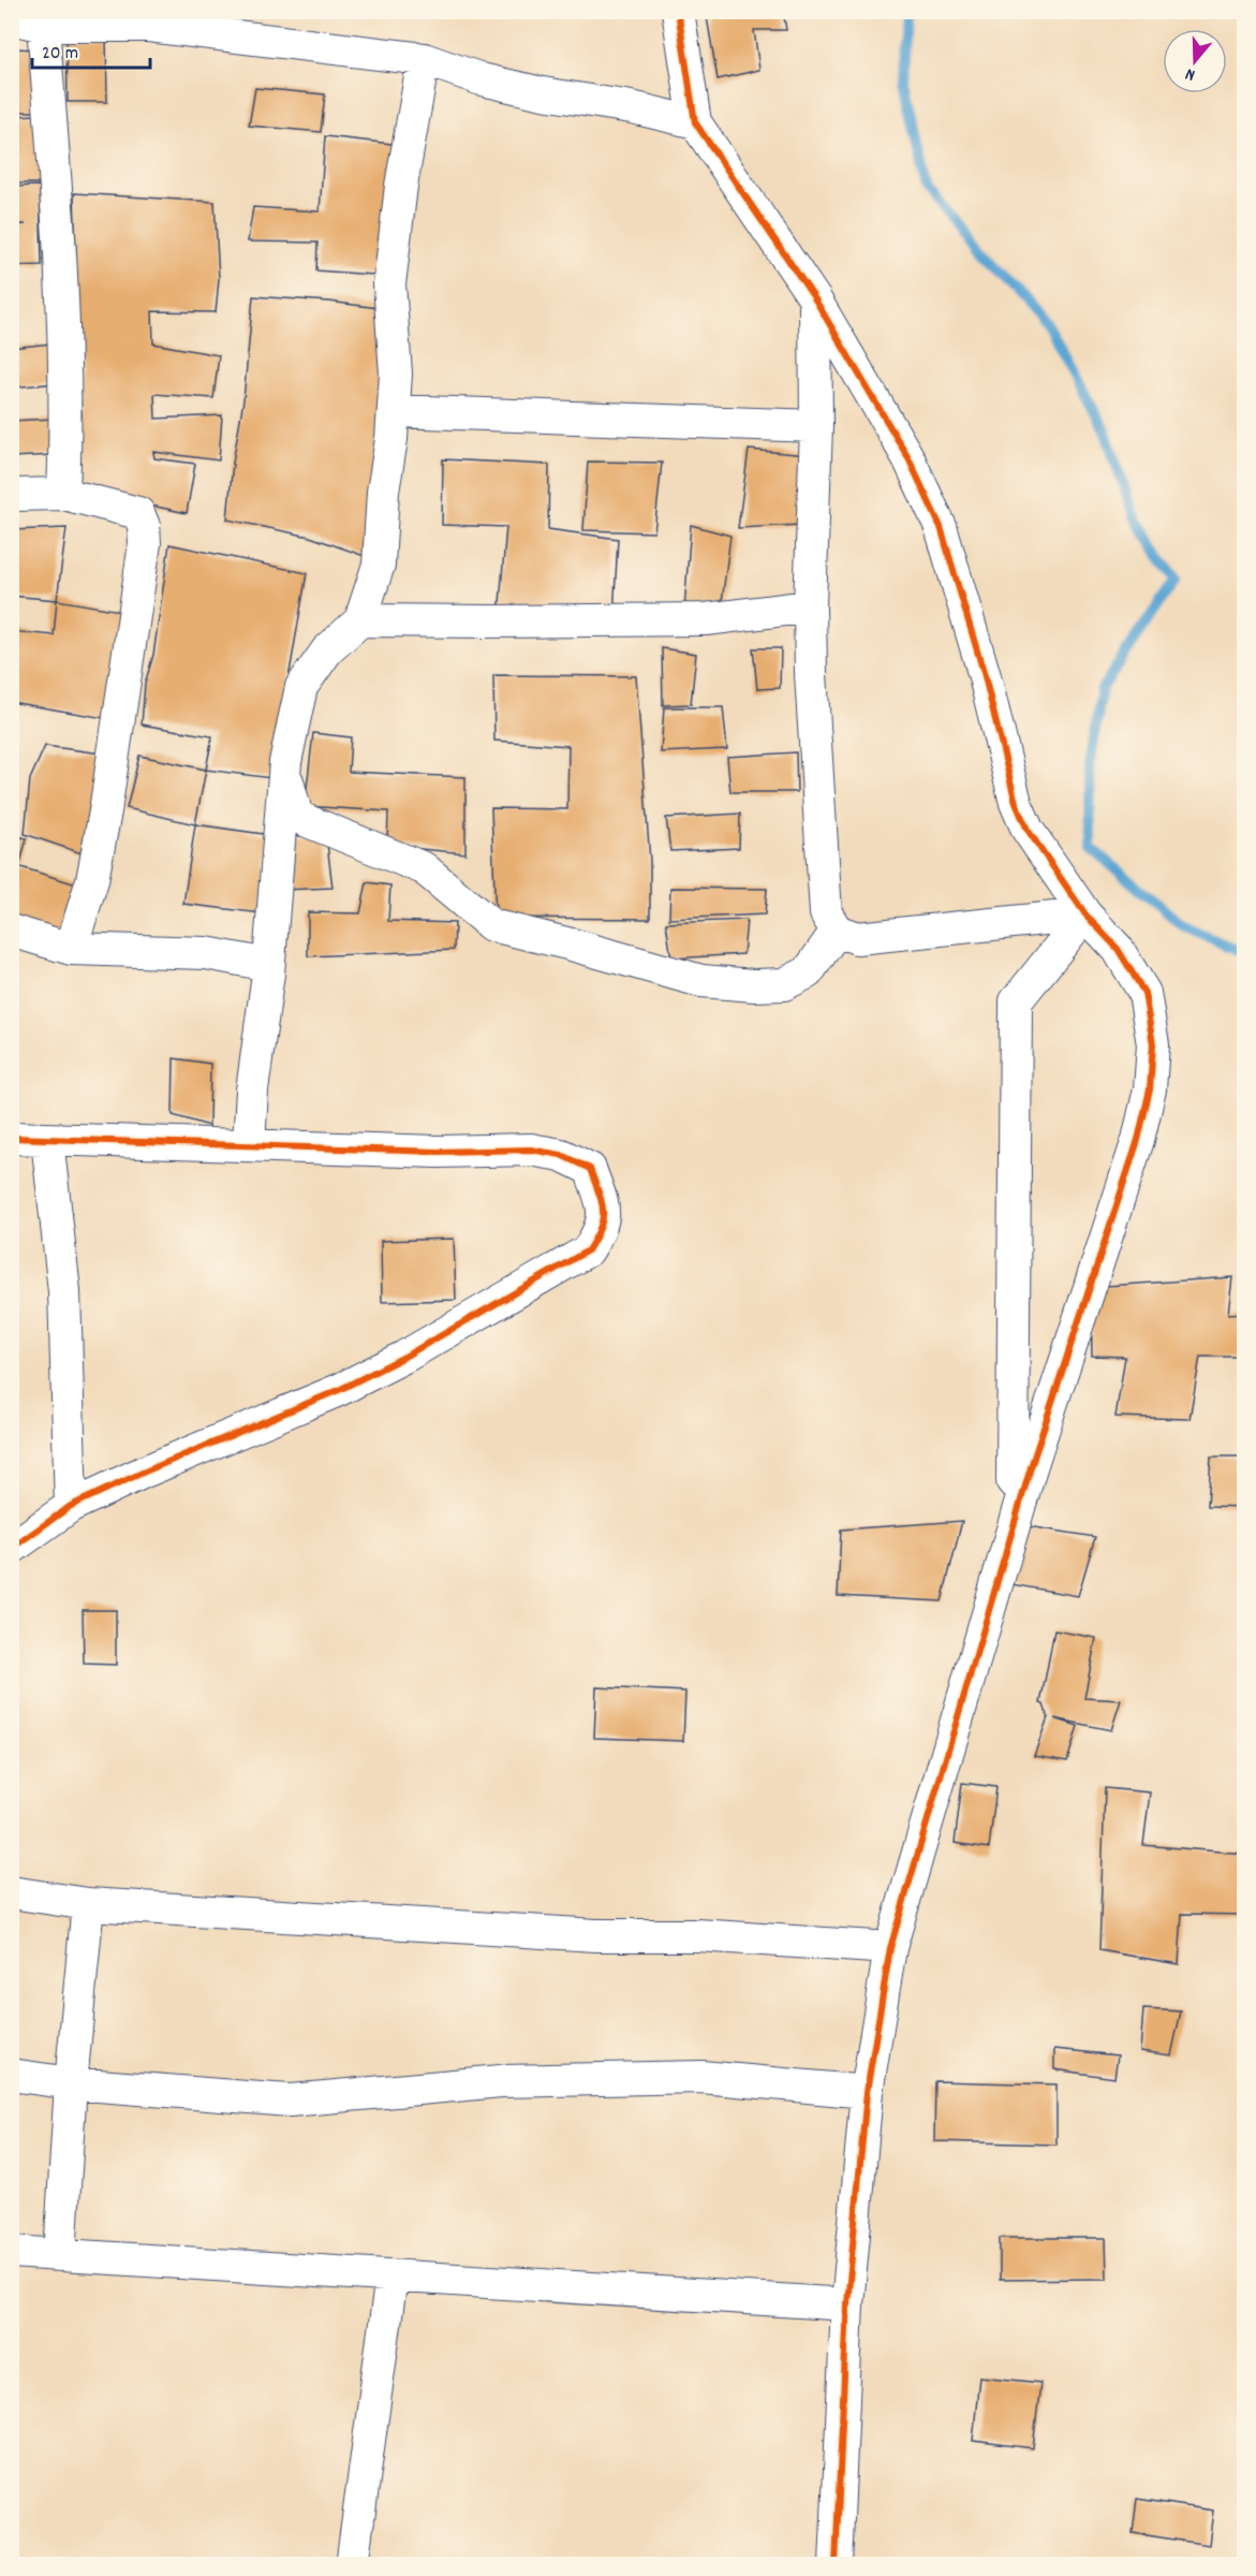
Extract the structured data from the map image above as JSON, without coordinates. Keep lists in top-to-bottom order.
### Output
{
  "scale_bar": "20 m",
  "north": "bottom"
}
